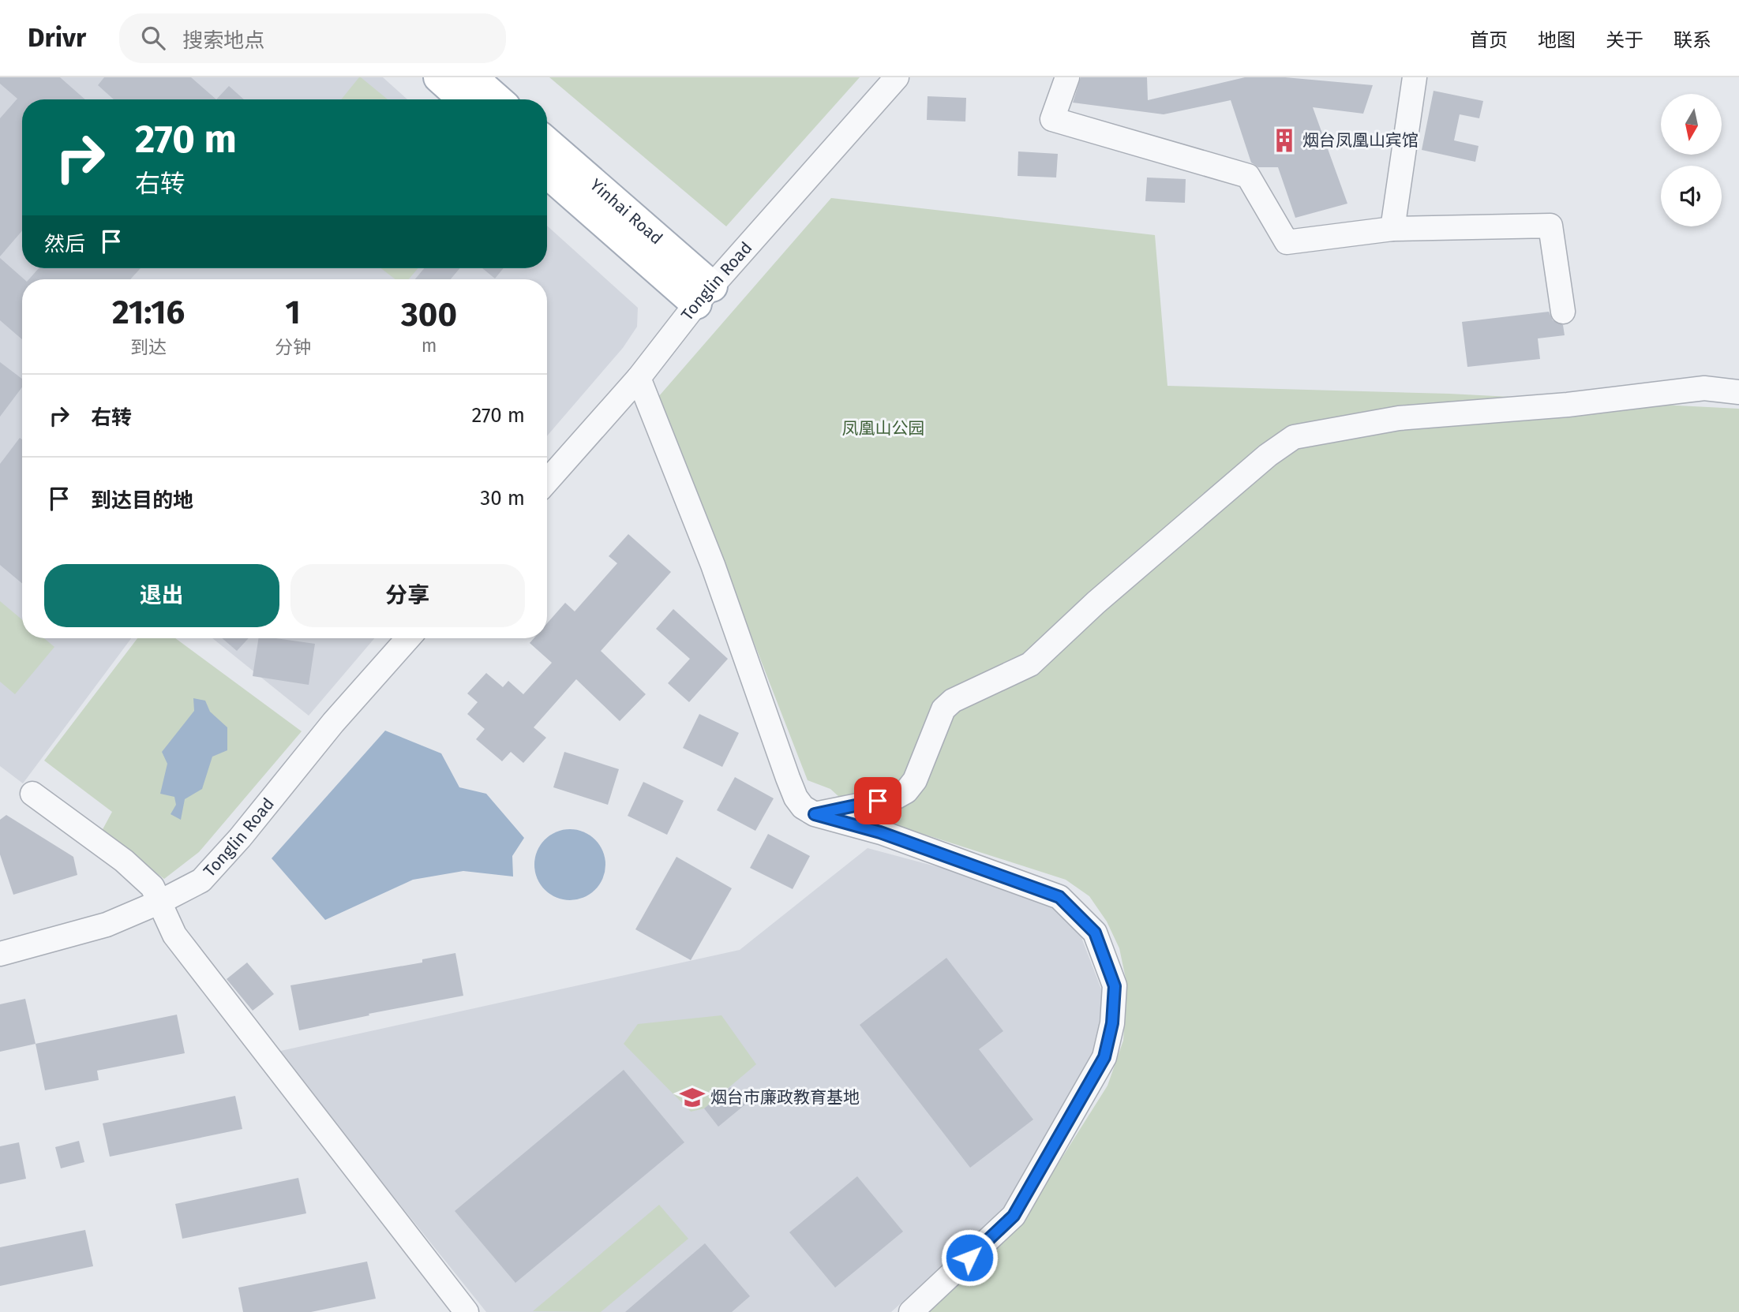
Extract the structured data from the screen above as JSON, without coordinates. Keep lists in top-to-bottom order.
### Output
{
  "streets": {
    "main road": ["Yinhai Road"],
    "street": ["Tonglin Road"]
  },
  "crossings": [
    ["Yinhai Road", "Tonglin Road"]
  ],
  "parks": ["凤凰山公园"],
  "places": {
    "building": ["烟台凤凰山宾馆"],
    "school or university": ["烟台市廉政教育基地"]
  },
  "north": "bottom",
  "page": {
    "header": "Drivr",
    "search": "搜索地点",
    "nav": [
      "首页",
      "地图",
      "关于",
      "联系"
    ],
    "turn": ["270 m", "右转"],
    "then": "然后",
    "eta": [
      "21:16",
      "到达",
      "1",
      "分钟",
      "300",
      "m"
    ],
    "list": [
      {
        "name": "右转",
        "value": "270 m"
      },
      {
        "name": "到达目的地",
        "value": "30 m"
      }
    ],
    "buttons": ["退出", "分享"]
  }
}
